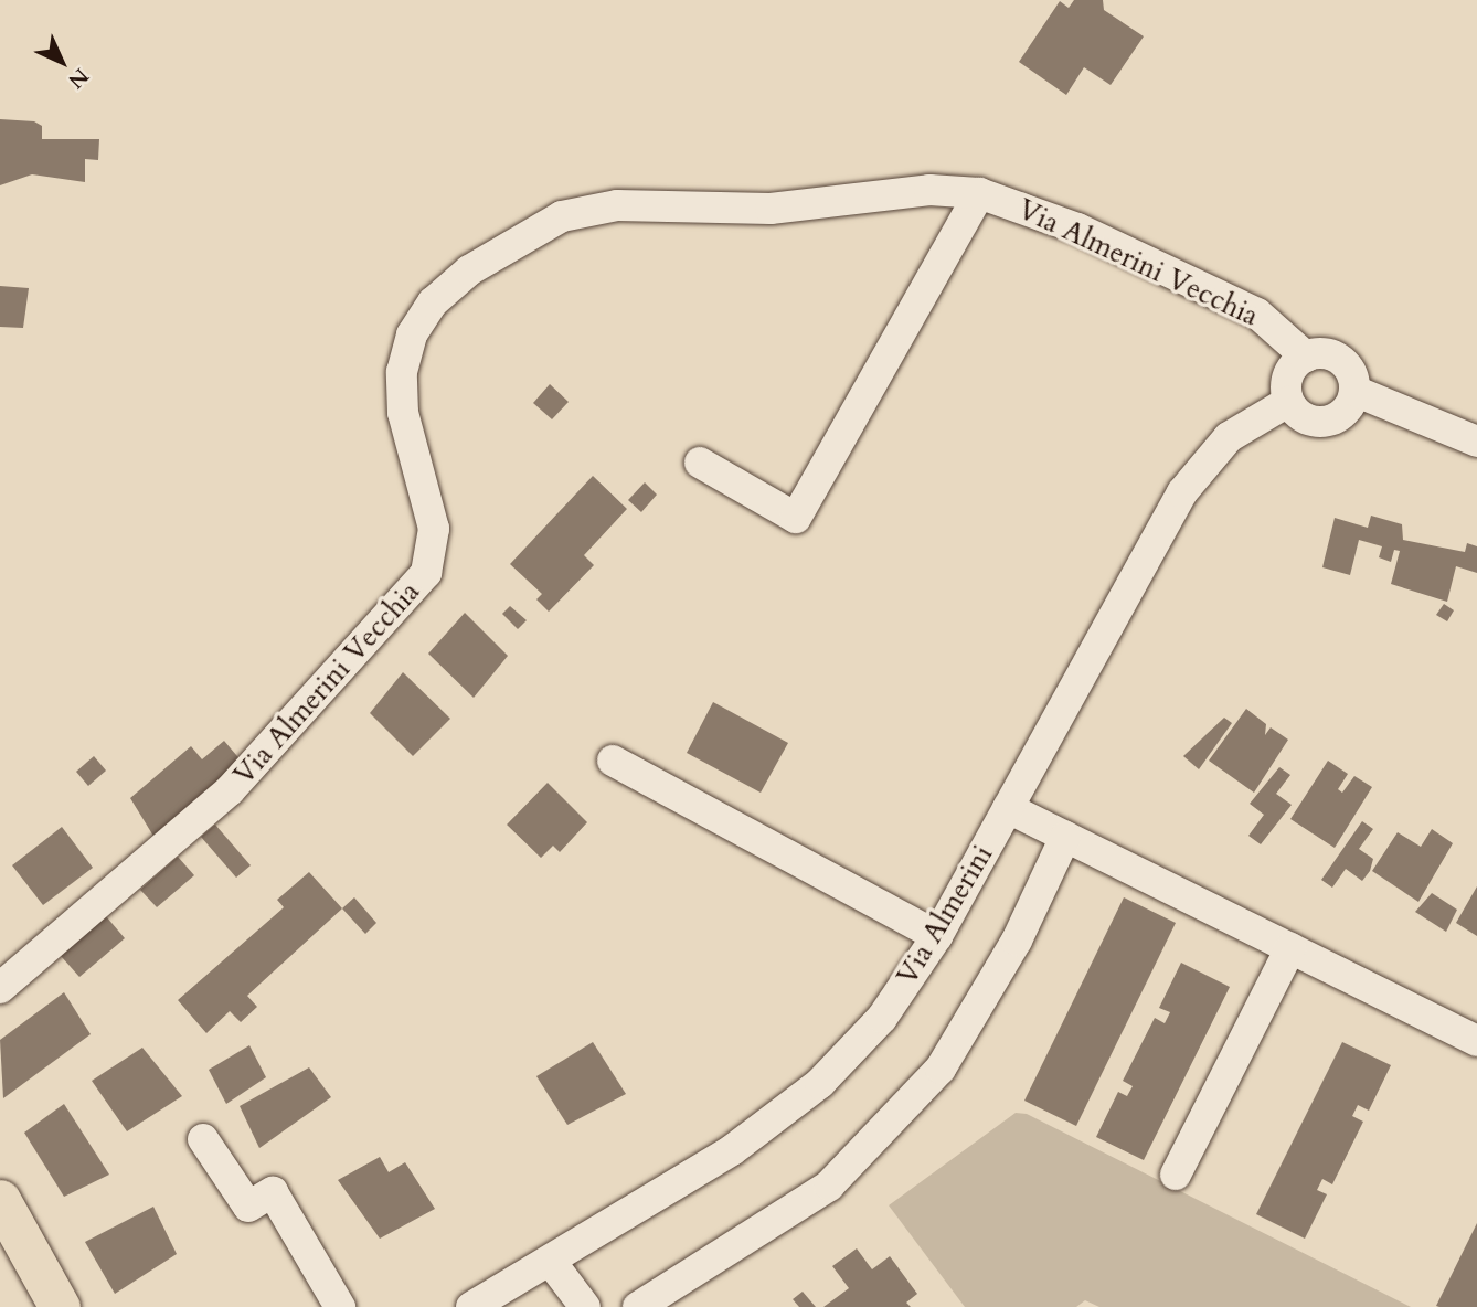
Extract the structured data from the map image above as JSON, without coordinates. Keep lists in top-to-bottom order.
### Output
{
  "streets": {
    "street": ["Via Almerini Vecchia", "Via Almerini"]
  },
  "crossings": [
    ["Via Almerini Vecchia", "Via Almerini"]
  ],
  "north": "bottom right"
}
